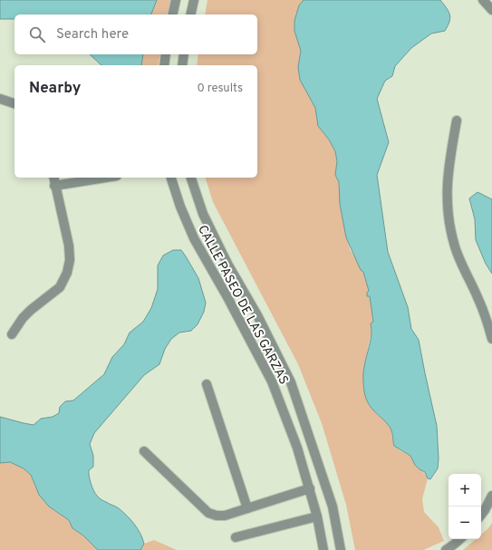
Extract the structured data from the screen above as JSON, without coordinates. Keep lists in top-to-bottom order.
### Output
{
  "streets": {
    "street": ["CALLE PASEO DE LAS GARZAS"]
  },
  "page": {
    "search": "Search here",
    "heading": ["Nearby", "0 results"],
    "map_buttons": ["+", "−"]
  }
}
